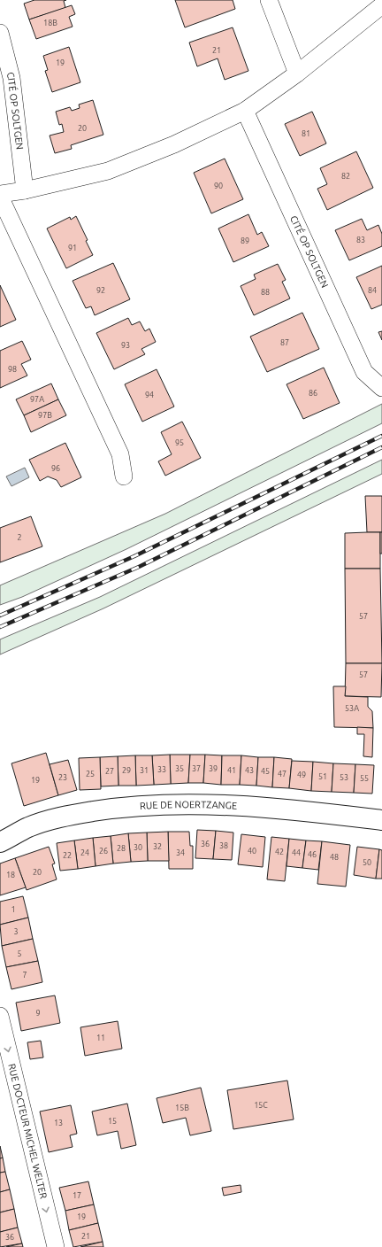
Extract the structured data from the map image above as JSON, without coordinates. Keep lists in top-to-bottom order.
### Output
{
  "streets": {
    "main road": ["RUE DE NOERTZANGE"],
    "street": ["CITÉ OP SOLTGEN", "RUE DOCTEUR MICHEL WELTER"]
  },
  "one_way": ["RUE DOCTEUR MICHEL WELTER"],
  "house_numbers": [
    "18B",
    "21",
    "19",
    "20",
    "81",
    "82",
    "90",
    "83",
    "89",
    "91",
    "92",
    "84",
    "88",
    "87",
    "93",
    "98",
    "86",
    "94",
    "97A",
    "97B",
    "95",
    "96",
    "2",
    "57",
    "57",
    "53A",
    "35",
    "37",
    "39",
    "33",
    "29",
    "31",
    "41",
    "43",
    "27",
    "45",
    "25",
    "47",
    "49",
    "51",
    "23",
    "53",
    "55",
    "19",
    "36",
    "38",
    "32",
    "30",
    "28",
    "26",
    "40",
    "42",
    "24",
    "34",
    "44",
    "46",
    "22",
    "48",
    "50",
    "20",
    "18",
    "1",
    "3",
    "5",
    "7",
    "9",
    "11",
    "15C",
    "15B",
    "15",
    "13",
    "17",
    "19",
    "21",
    "36"
  ]
}
